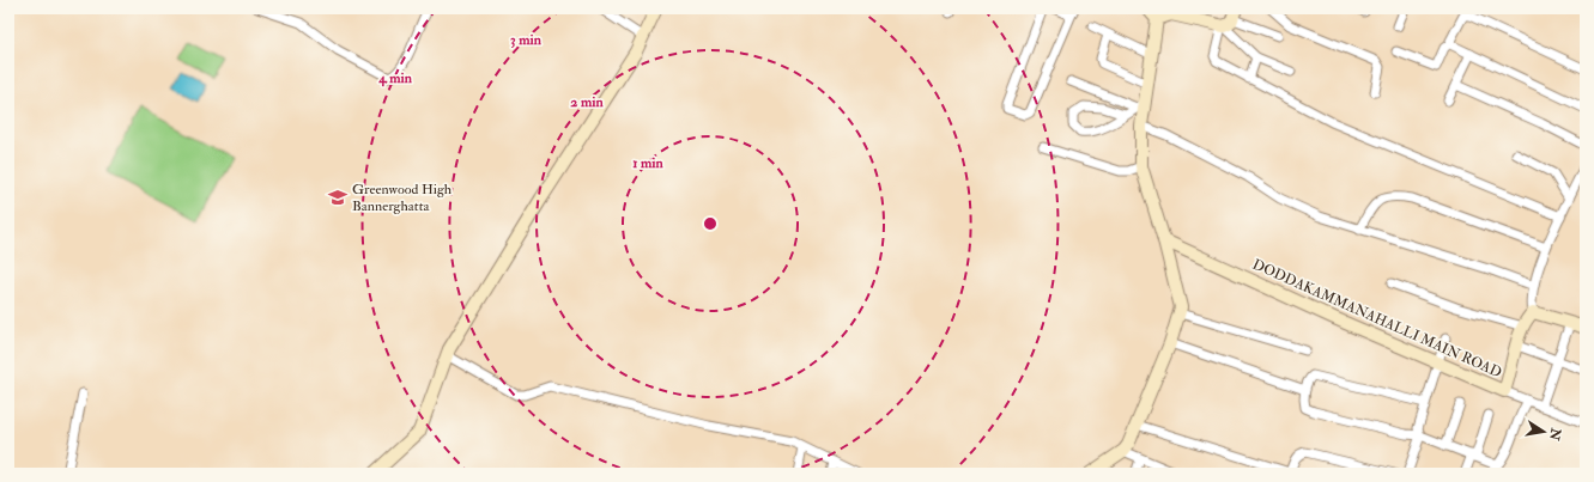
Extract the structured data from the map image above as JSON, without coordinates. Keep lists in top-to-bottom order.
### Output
{
  "streets": {
    "street": ["DODDAKAMMANAHALLI MAIN ROAD"]
  },
  "places": {
    "school or university": ["Greenwood High Bannerghatta"]
  },
  "north": "right",
  "rings": [
    "3 min",
    "4 min",
    "2 min",
    "1 min"
  ]
}
